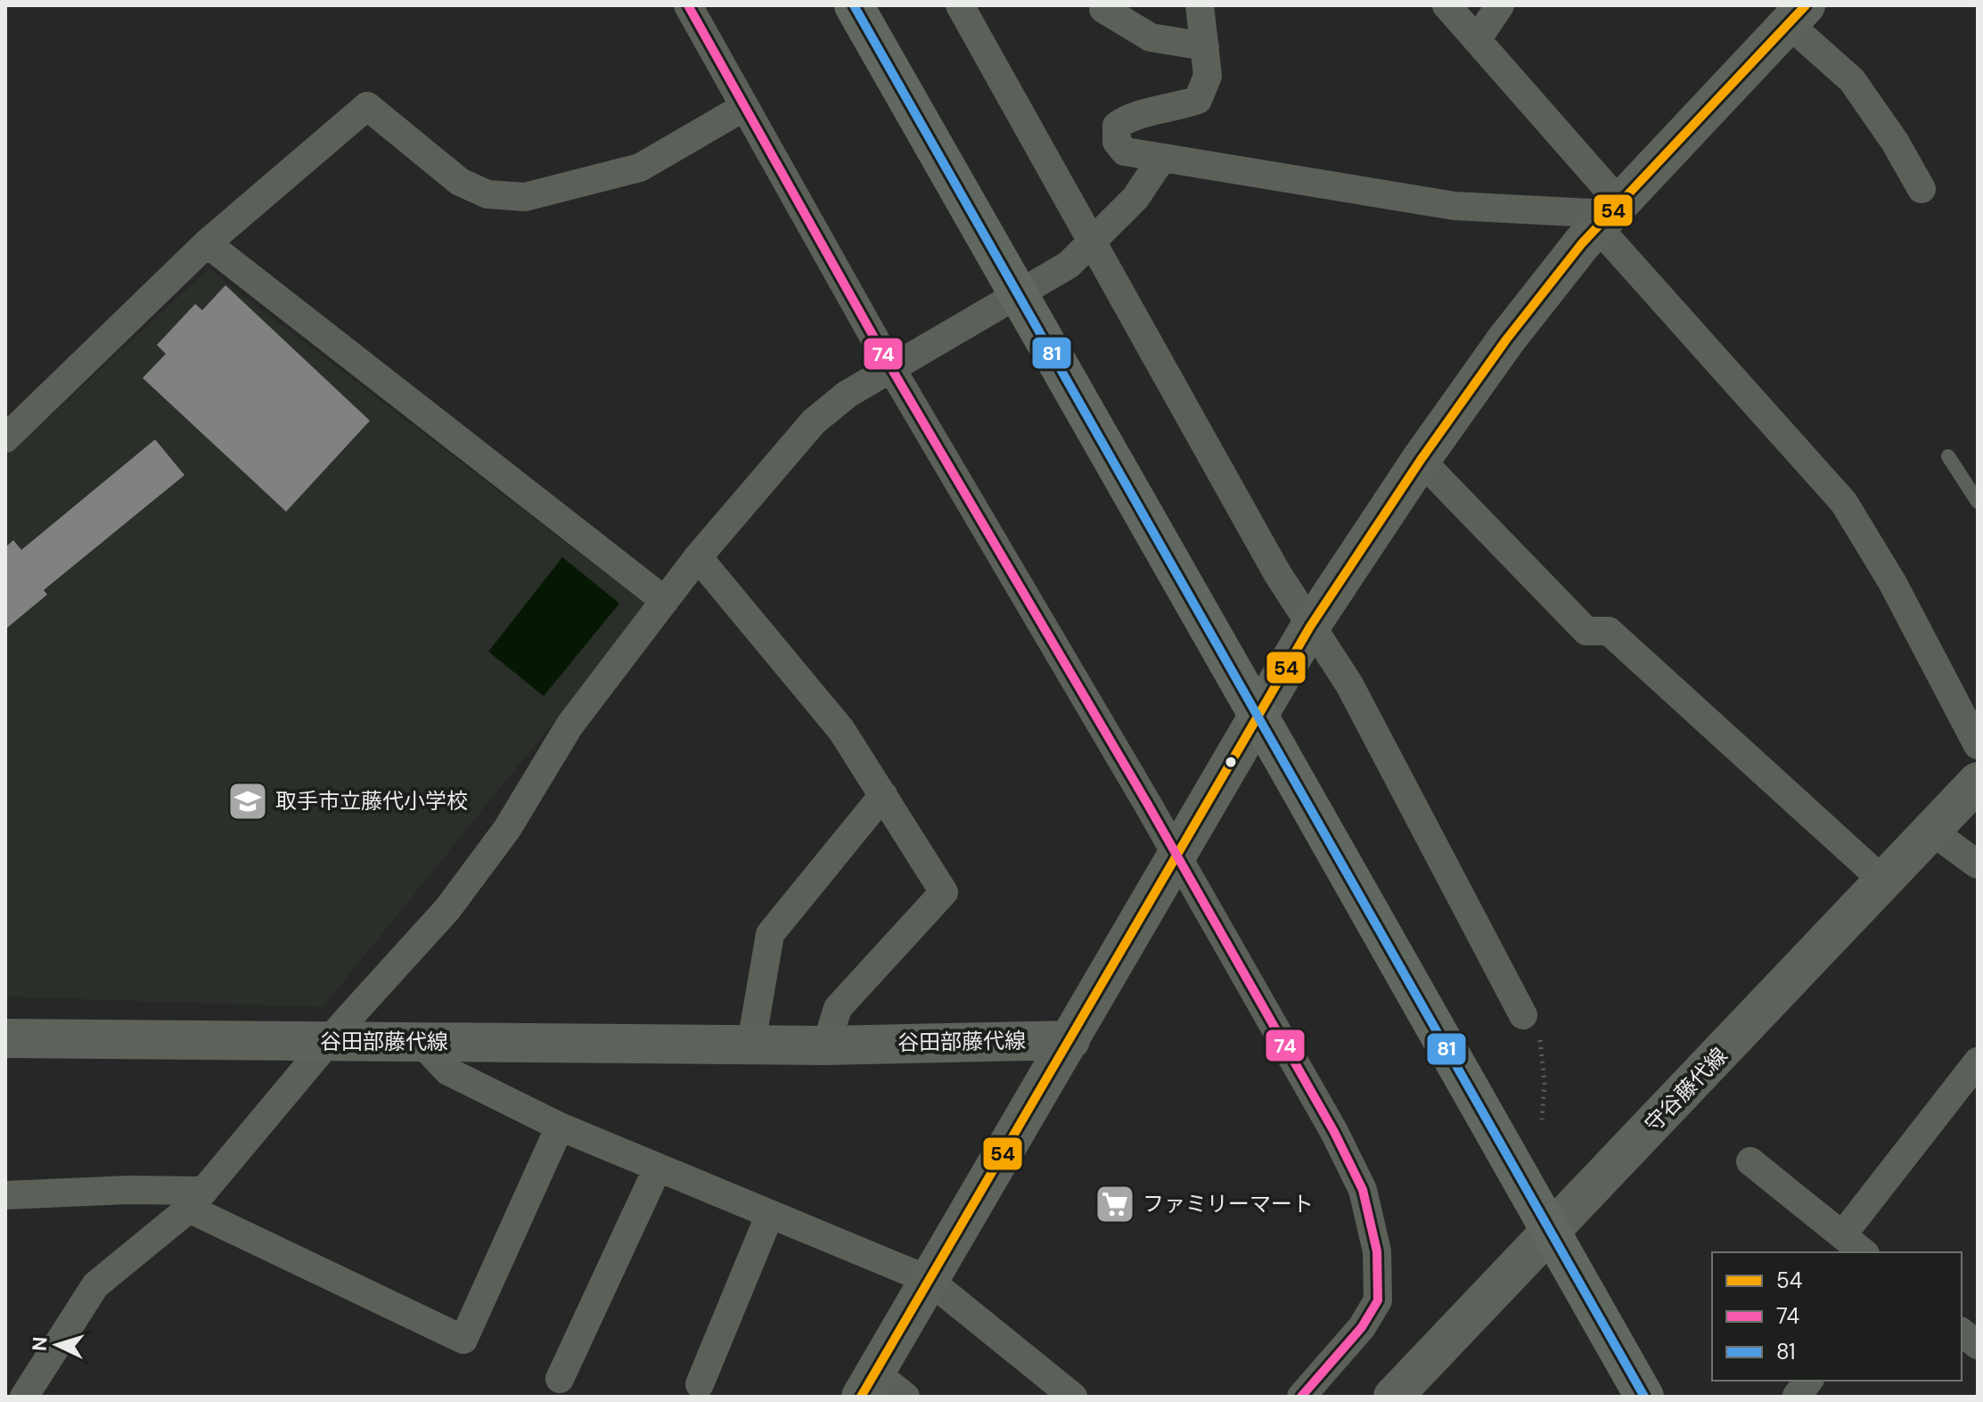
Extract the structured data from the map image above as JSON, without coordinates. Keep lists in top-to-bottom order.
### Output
{
  "streets": {
    "main road": ["谷田部藤代線", "守谷藤代線"]
  },
  "places": {
    "school or university": ["取手市立藤代小学校"],
    "supermarket": ["ファミリーマート"]
  },
  "lines": ["transit line 54", "transit line 74", "transit line 81"],
  "legend": ["54", "74", "81"],
  "north": "left"
}
